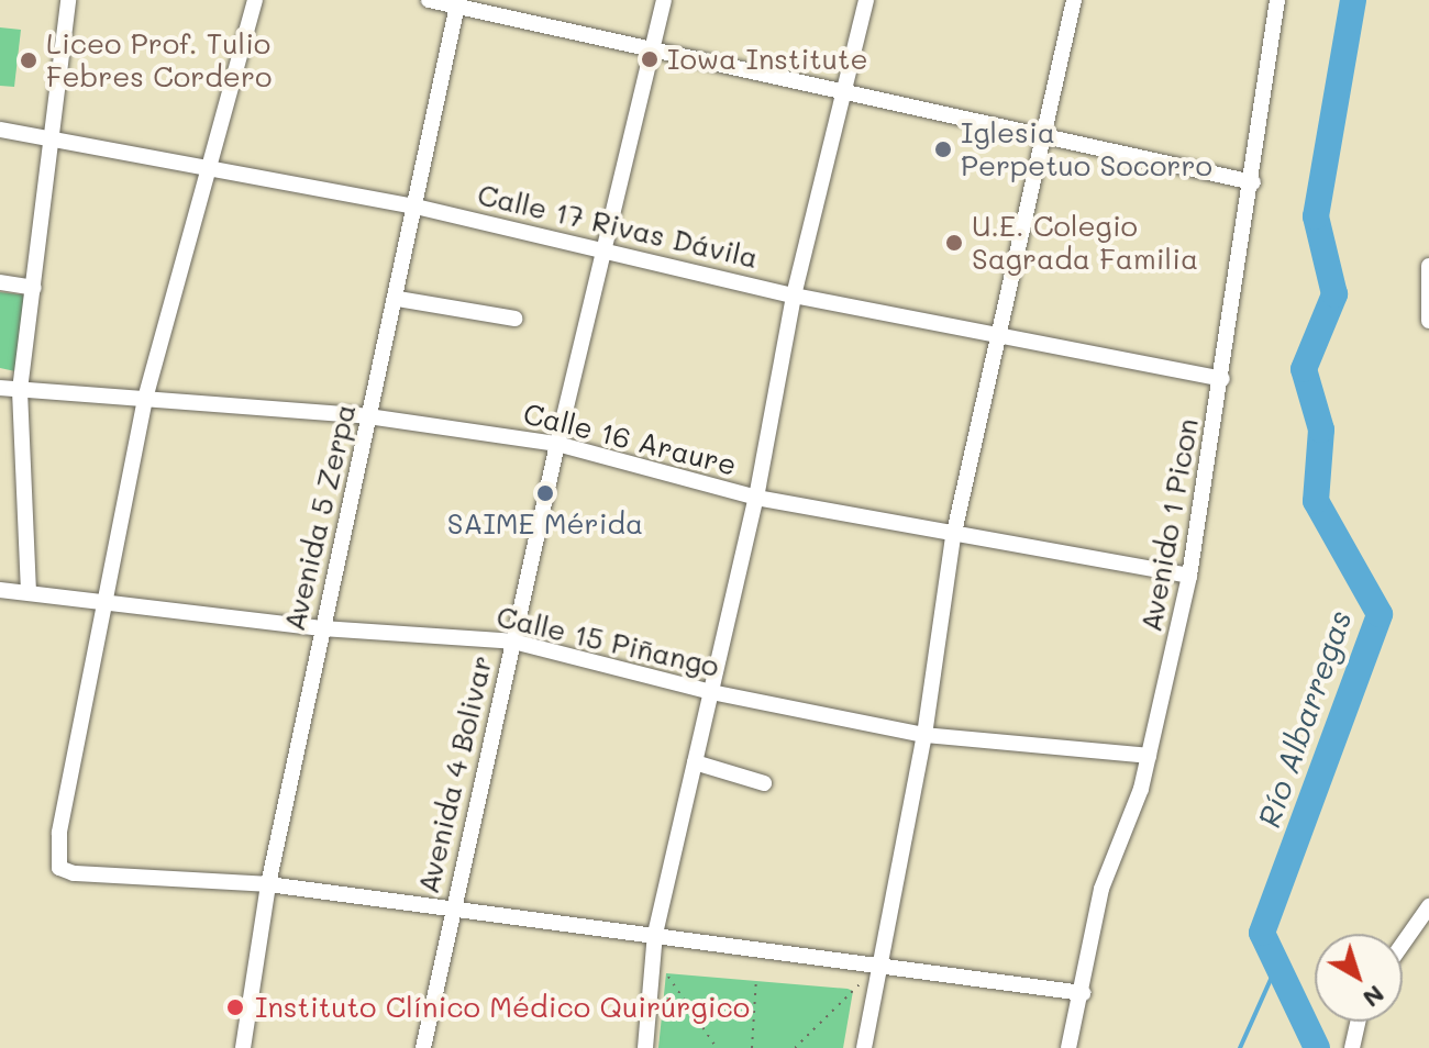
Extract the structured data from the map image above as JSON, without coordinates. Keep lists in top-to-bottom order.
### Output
{
  "streets": {
    "street": [
      "Calle 17 Rivas Dávila",
      "Calle 16 Araure",
      "Avenida 5 Zerpa",
      "Avenido 1 Picon",
      "Calle 15 Piñango",
      "Avenida 4 Bolivar"
    ]
  },
  "crossings": [
    ["Calle 17 Rivas Dávila", "Avenida 5 Zerpa"],
    ["Calle 17 Rivas Dávila", "Avenido 1 Picon"],
    ["Calle 17 Rivas Dávila", "Avenida 4 Bolivar"],
    ["Calle 16 Araure", "Avenida 5 Zerpa"],
    ["Calle 16 Araure", "Avenido 1 Picon"],
    ["Calle 16 Araure", "Avenida 4 Bolivar"],
    ["Avenida 5 Zerpa", "Calle 15 Piñango"],
    ["Avenido 1 Picon", "Calle 15 Piñango"],
    ["Calle 15 Piñango", "Avenida 4 Bolivar"]
  ],
  "water": ["Río Albarregas"],
  "places": [
    "Iowa Institute",
    "Liceo Prof. Tulio Febres Cordero",
    "Iglesia Perpetuo Socorro",
    "U.E. Colegio Sagrada Familia",
    "SAIME Mérida",
    "Instituto Clínico Médico Quirúrgico"
  ],
  "north": "bottom right"
}
